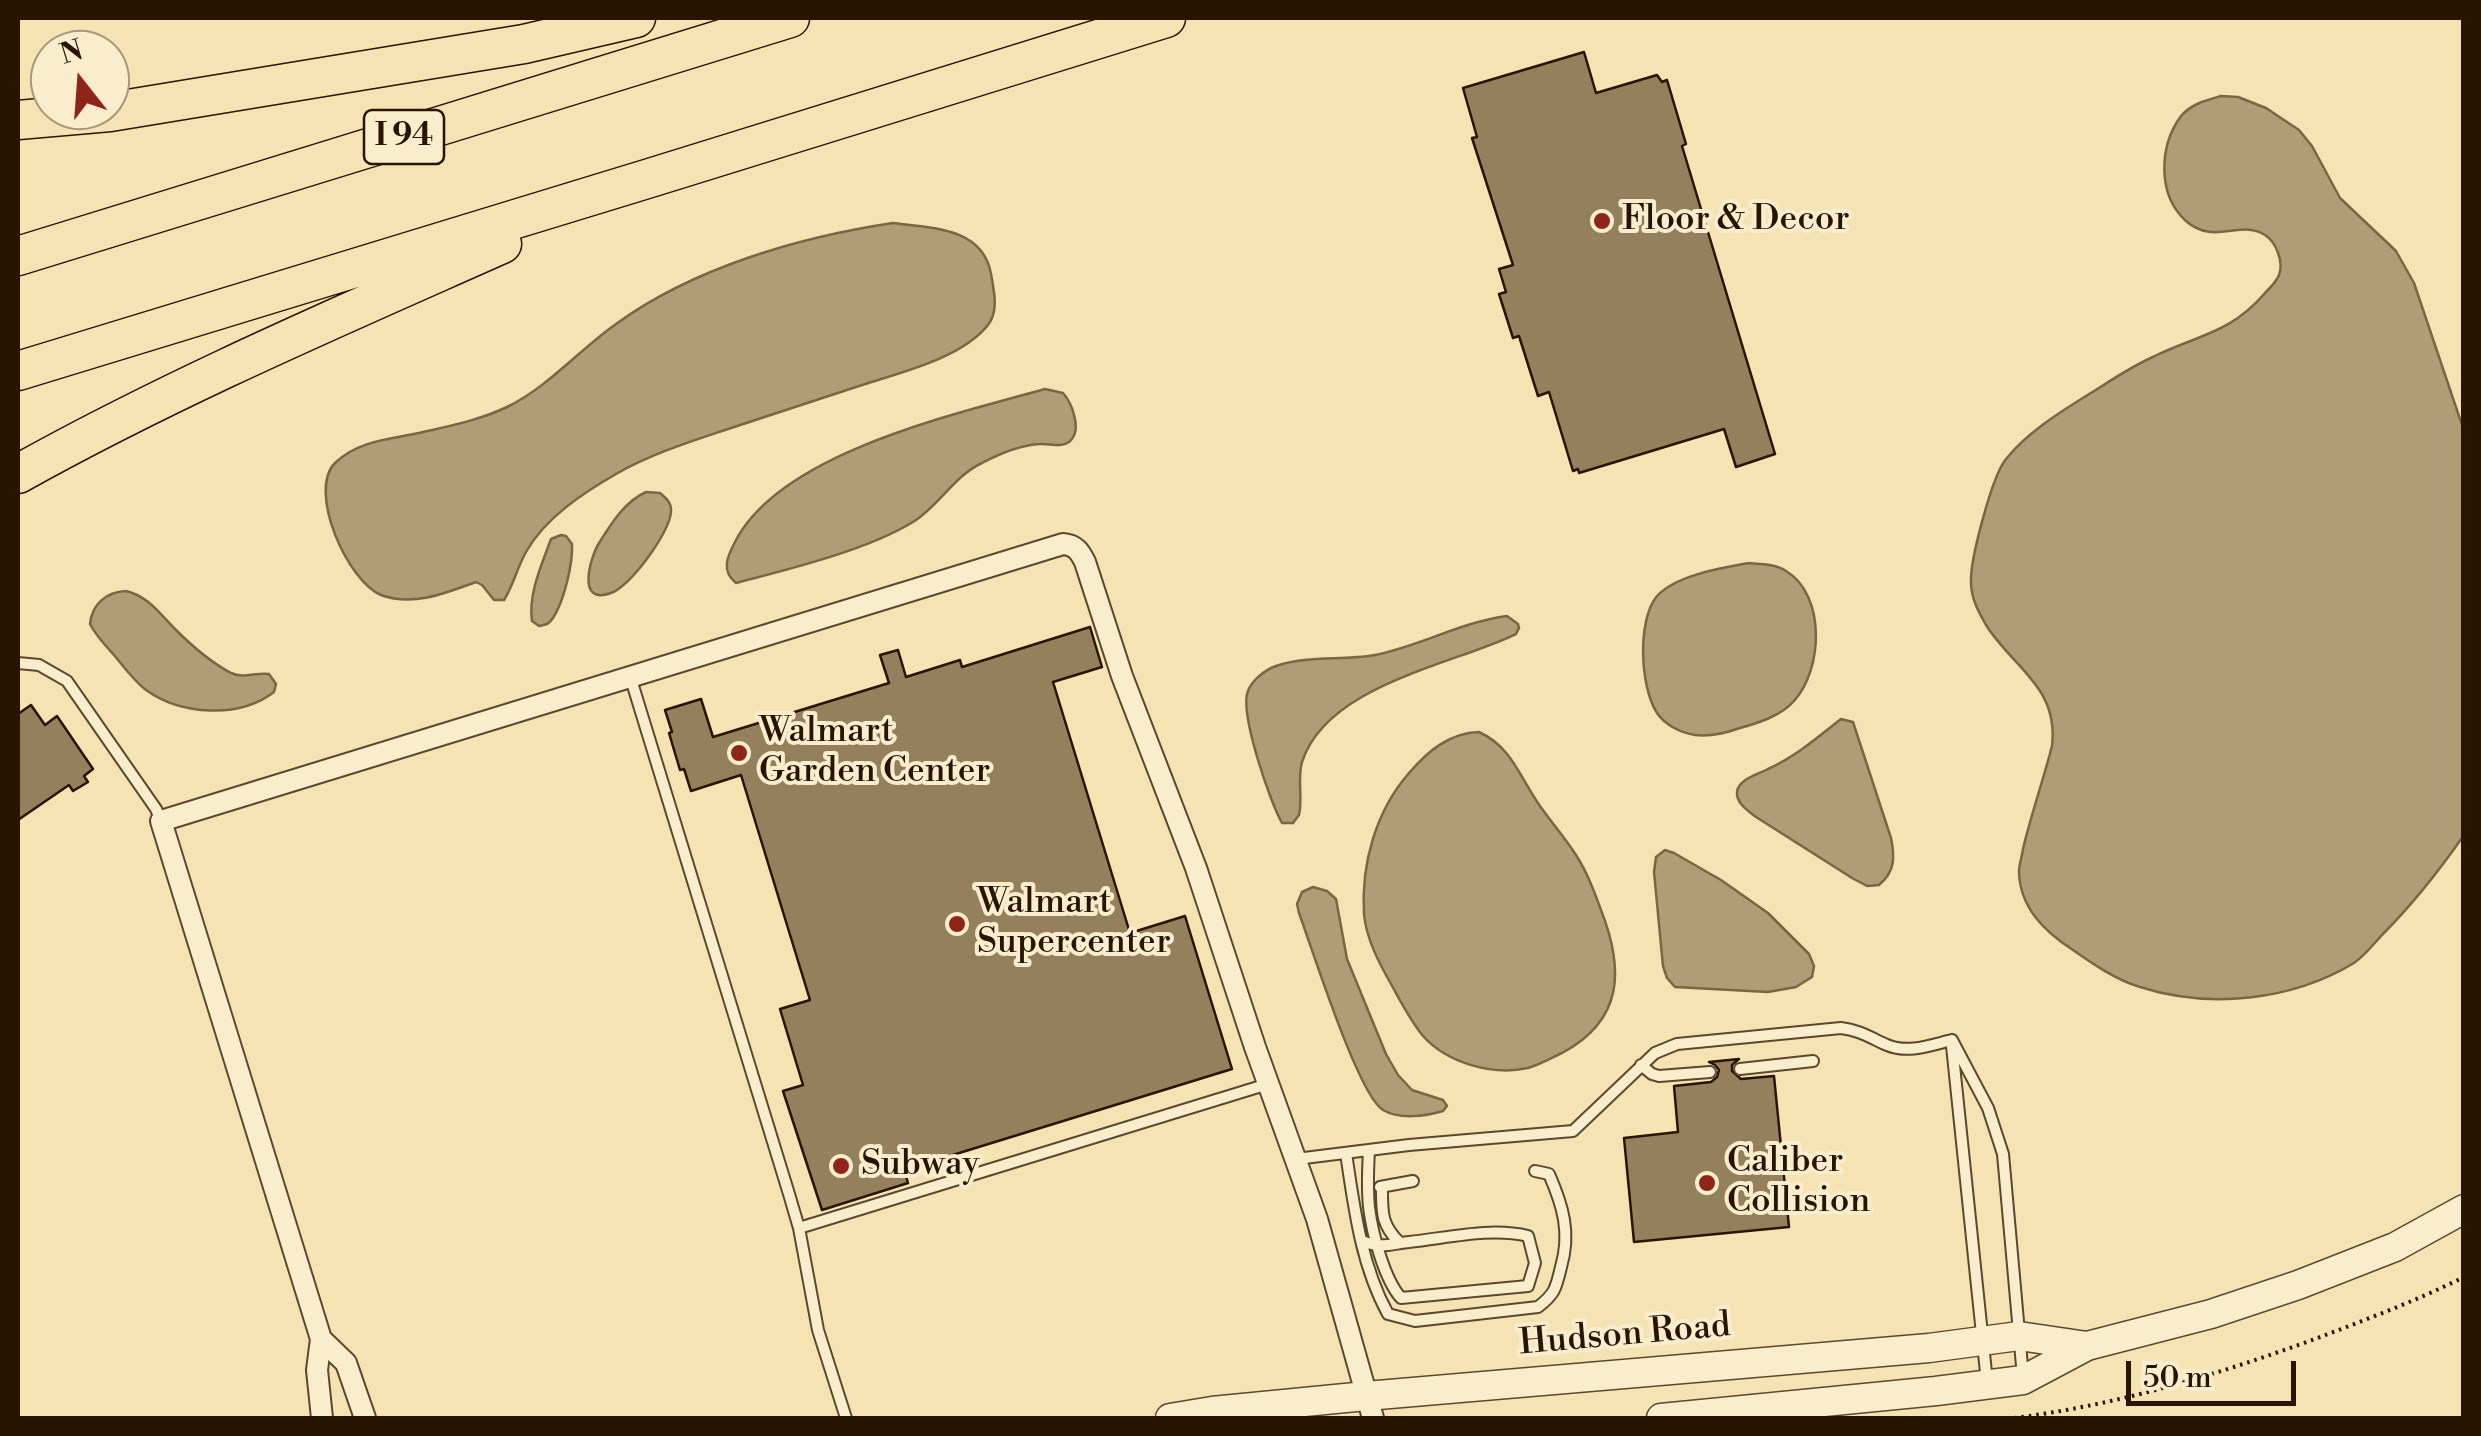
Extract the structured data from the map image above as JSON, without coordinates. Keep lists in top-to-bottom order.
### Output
{
  "streets": {
    "highway": ["I 94"],
    "street": ["Hudson Road"]
  },
  "places": [
    "Floor & Decor",
    "Walmart Garden Center",
    "Walmart Supercenter",
    "Subway",
    "Caliber Collision"
  ],
  "scale_bar": "50 m",
  "north": "top"
}
